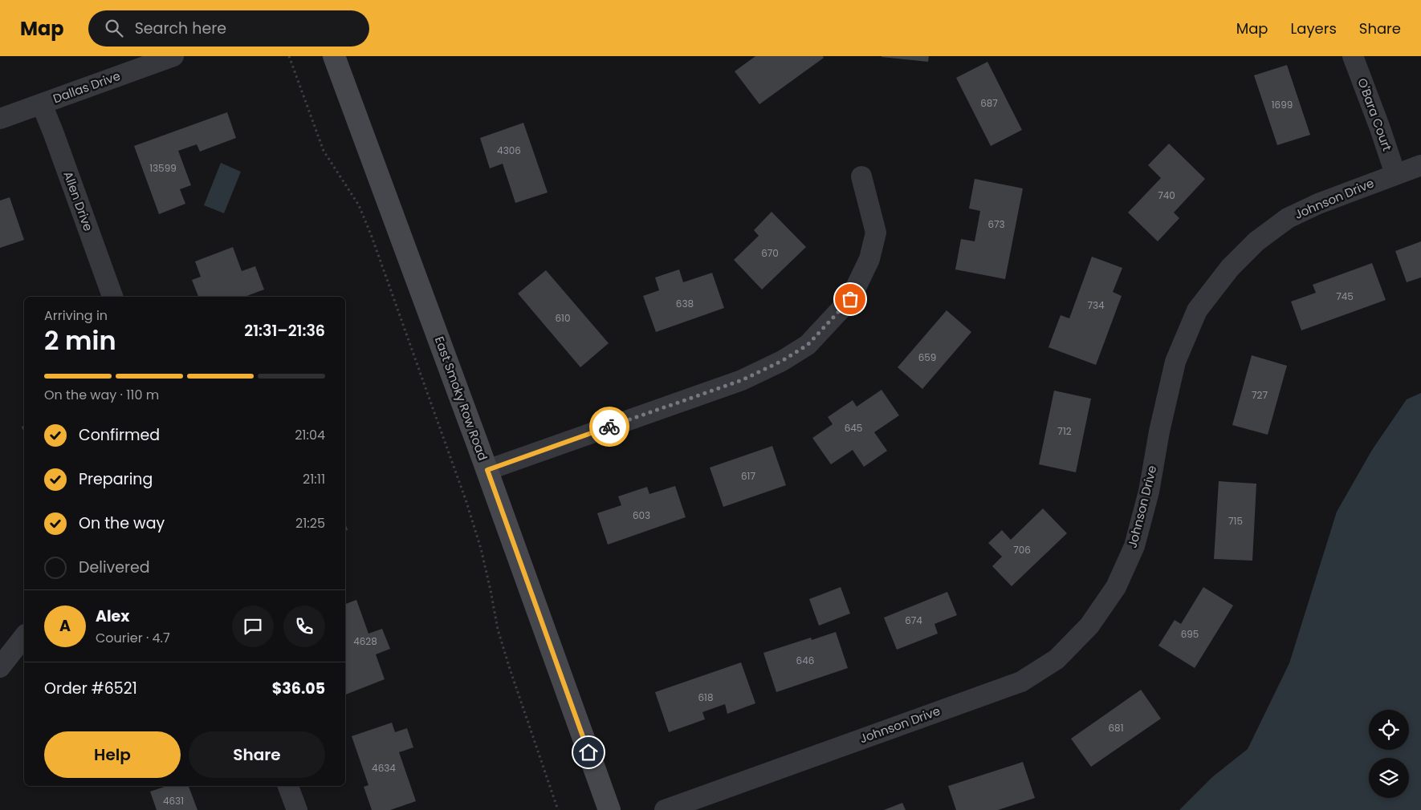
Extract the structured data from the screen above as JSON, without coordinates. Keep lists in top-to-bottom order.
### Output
{
  "streets": {
    "street": [
      "Dallas Drive",
      "O'Bara Court",
      "Johnson Drive",
      "Allen Drive",
      "East Smoky Row Road"
    ]
  },
  "crossings": [
    ["Dallas Drive", "Allen Drive"],
    ["O'Bara Court", "Johnson Drive"]
  ],
  "house_numbers": [
    "687",
    "1699",
    "4306",
    "13599",
    "740",
    "673",
    "670",
    "745",
    "638",
    "734",
    "610",
    "659",
    "727",
    "645",
    "712",
    "617",
    "603",
    "715",
    "706",
    "674",
    "695",
    "4628",
    "646",
    "618",
    "681",
    "4634",
    "4631"
  ],
  "page": {
    "header": "Map",
    "search": "Search here",
    "nav": ["Map", "Layers", "Share"],
    "heading": ["2 min", "Arriving in", "21:31–21:36"],
    "panel": [
      "Alex",
      "Courier · 4.7",
      "Order #6521",
      "$36.05"
    ],
    "bar": "On the way · 110 m",
    "list": [
      ["Confirmed", "21:04"],
      ["Preparing", "21:11"],
      ["On the way", "21:25"],
      "Delivered"
    ],
    "round": "A",
    "buttons": ["Help", "Share"]
  }
}
